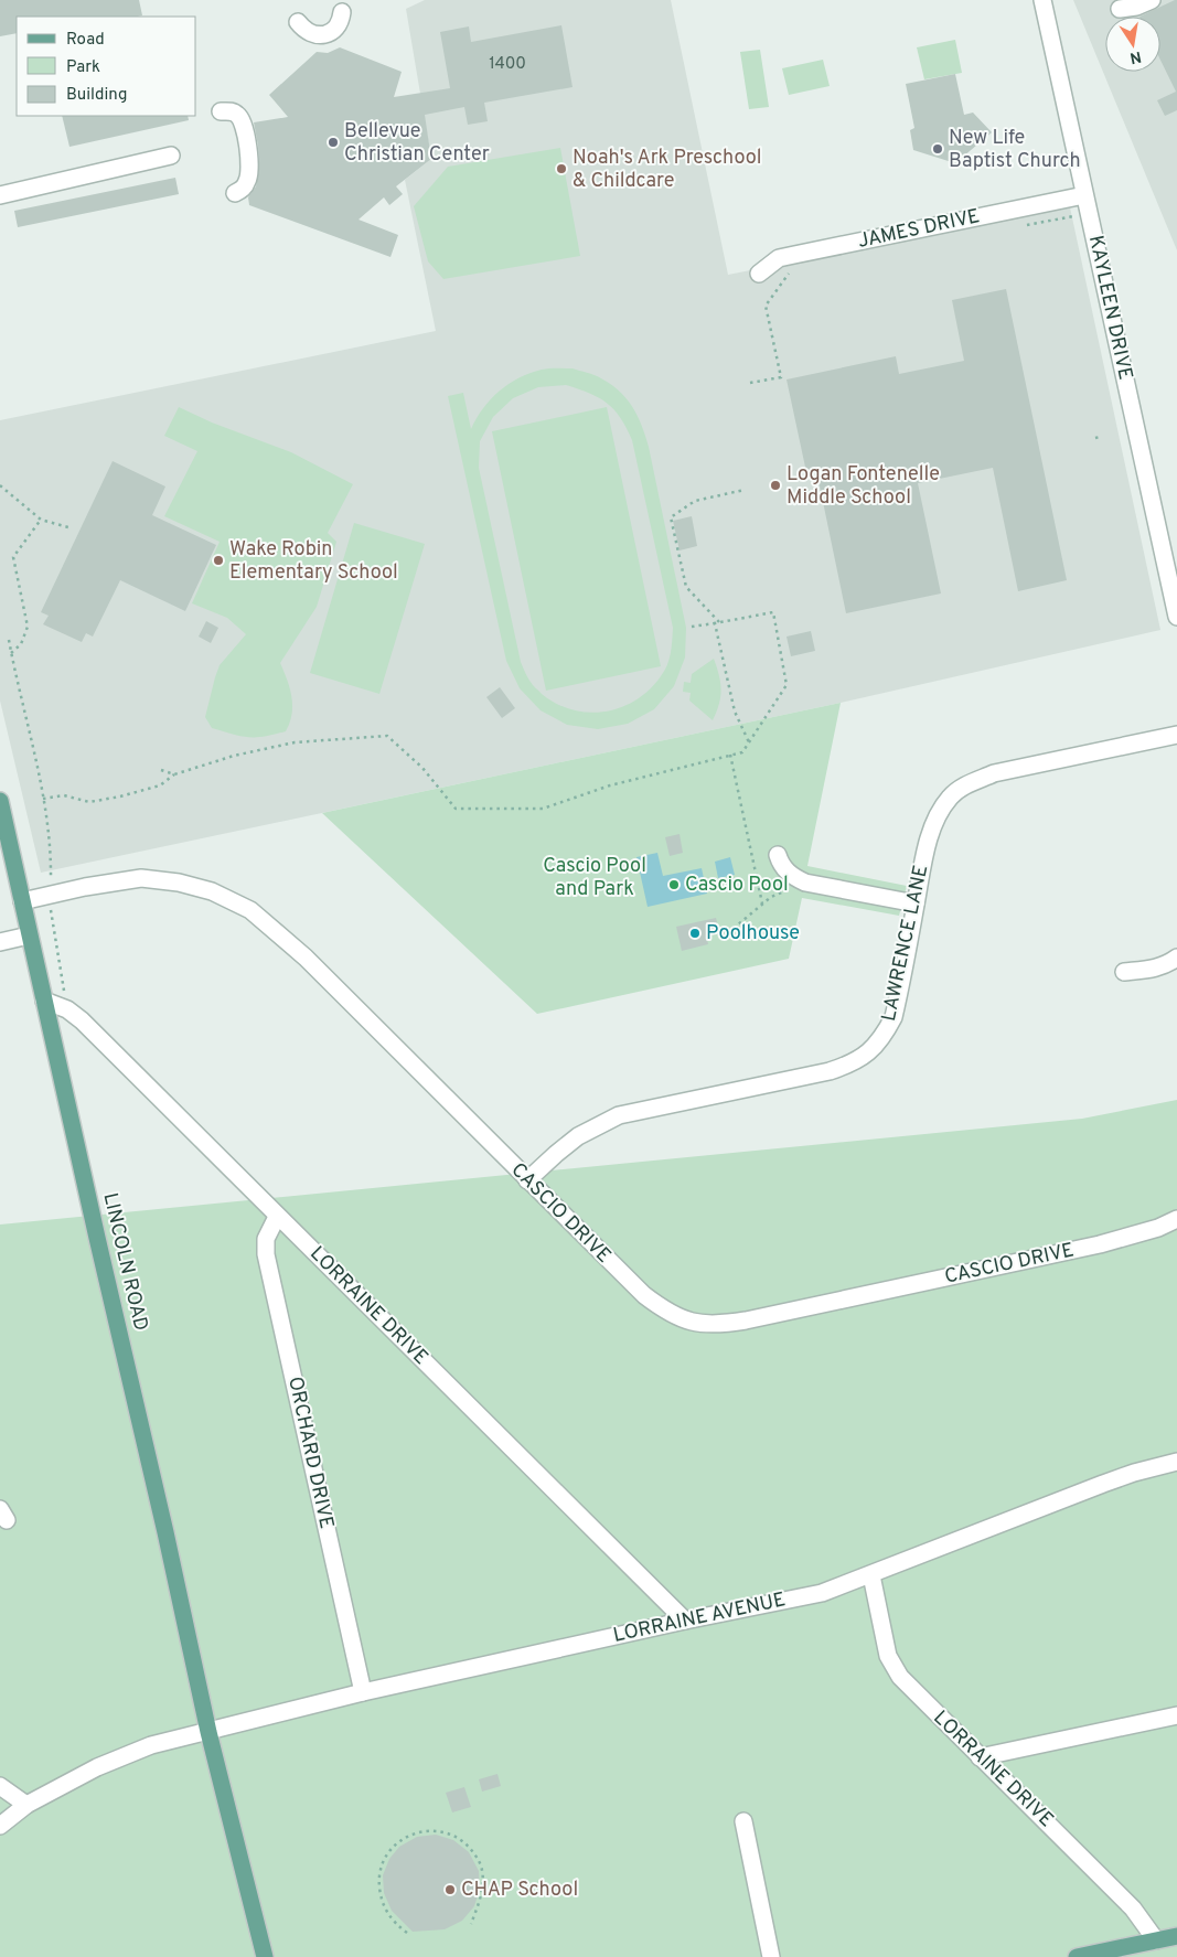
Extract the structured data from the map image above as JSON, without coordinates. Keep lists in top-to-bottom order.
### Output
{
  "streets": {
    "main road": ["LINCOLN ROAD"],
    "street": [
      "JAMES DRIVE",
      "KAYLEEN DRIVE",
      "LAWRENCE LANE",
      "CASCIO DRIVE",
      "LORRAINE DRIVE",
      "ORCHARD DRIVE",
      "LORRAINE AVENUE"
    ]
  },
  "crossings": [
    ["JAMES DRIVE", "KAYLEEN DRIVE"],
    ["LAWRENCE LANE", "CASCIO DRIVE"],
    ["CASCIO DRIVE", "LINCOLN ROAD"],
    ["LINCOLN ROAD", "LORRAINE DRIVE"],
    ["LINCOLN ROAD", "LORRAINE AVENUE"],
    ["LORRAINE DRIVE", "ORCHARD DRIVE"],
    ["LORRAINE DRIVE", "LORRAINE AVENUE"],
    ["ORCHARD DRIVE", "LORRAINE AVENUE"]
  ],
  "parks": ["Cascio Pool and Park"],
  "places": [
    "Bellevue Christian Center",
    "New Life Baptist Church",
    "Noah's Ark Preschool & Childcare",
    "Logan Fontenelle Middle School",
    "Wake Robin Elementary School",
    "Cascio Pool",
    "Poolhouse",
    "CHAP School"
  ],
  "house_numbers": ["1400"],
  "legend": ["Road", "Park", "Building"],
  "north": "bottom"
}
